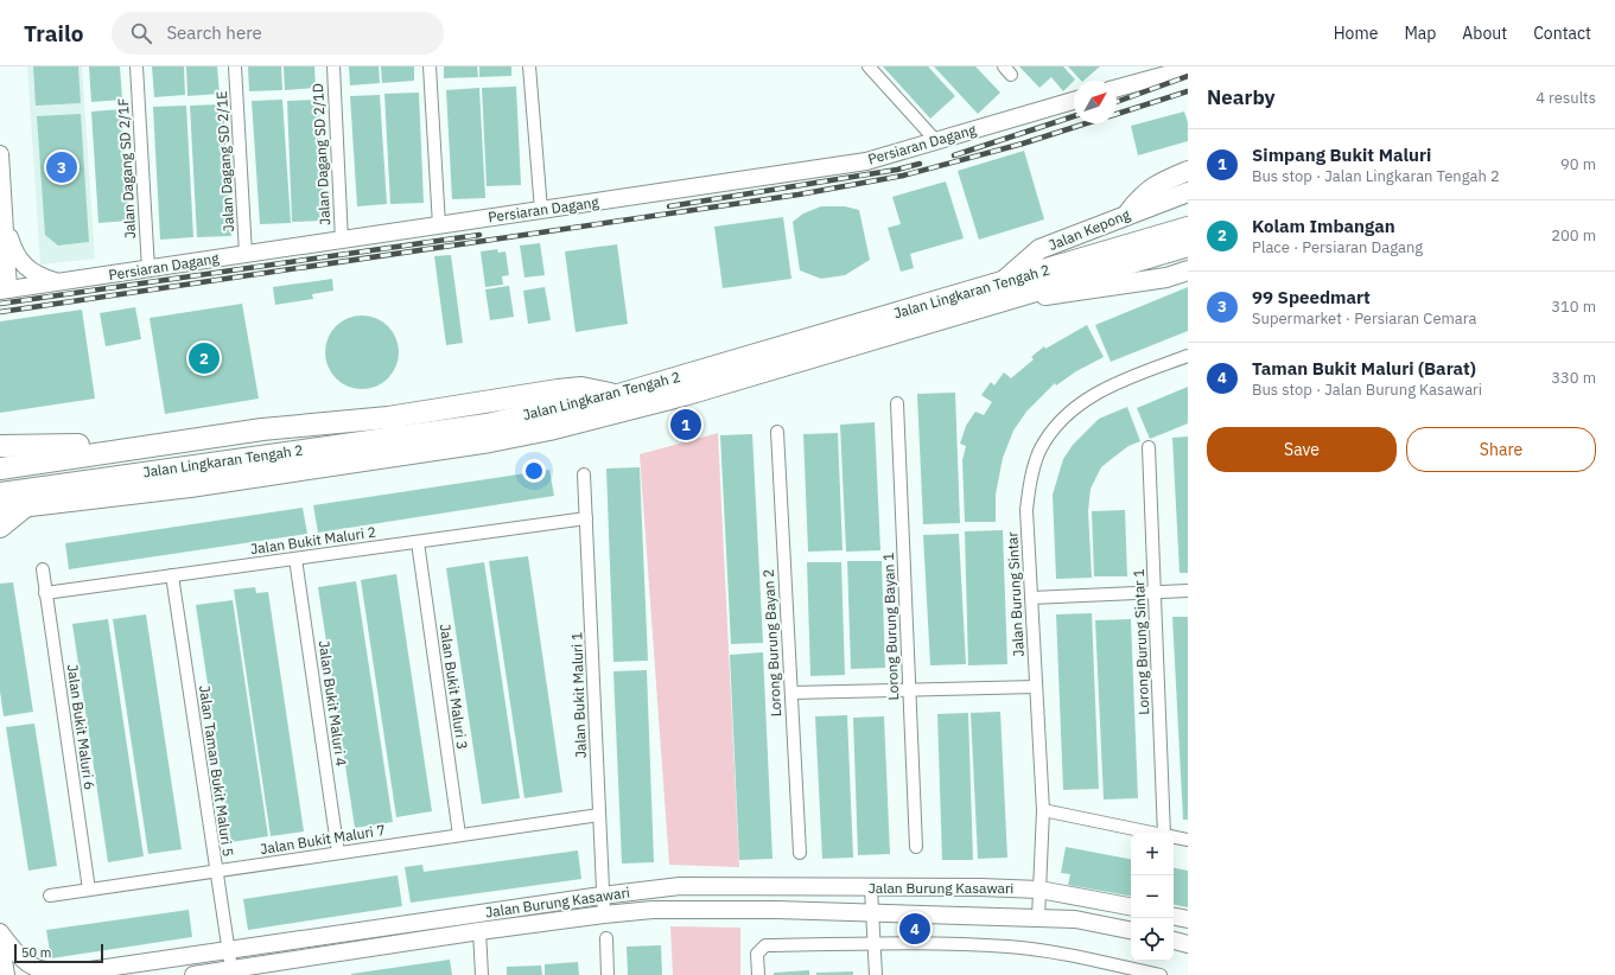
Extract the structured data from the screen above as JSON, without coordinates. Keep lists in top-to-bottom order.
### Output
{
  "streets": {
    "highway": ["Jalan Lingkaran Tengah 2"],
    "main road": ["Jalan Kepong"],
    "street": [
      "Persiaran Dagang",
      "Jalan Dagang SD 2/1D",
      "Jalan Dagang SD 2/1E",
      "Jalan Dagang SD 2/1F",
      "Jalan Bukit Maluri 2",
      "Jalan Burung Sintar",
      "Lorong Burung Bayan 1",
      "Lorong Burung Sintar 1",
      "Lorong Burung Bayan 2",
      "Jalan Bukit Maluri 3",
      "Jalan Bukit Maluri 1",
      "Jalan Bukit Maluri 4",
      "Jalan Bukit Maluri 6",
      "Jalan Taman Bukit Maluri 5",
      "Jalan Bukit Maluri 7",
      "Jalan Burung Kasawari"
    ]
  },
  "crossings": [
    ["Persiaran Dagang", "Jalan Dagang SD 2/1D"],
    ["Persiaran Dagang", "Jalan Dagang SD 2/1E"],
    ["Persiaran Dagang", "Jalan Dagang SD 2/1F"],
    ["Jalan Kepong", "Jalan Lingkaran Tengah 2"],
    ["Jalan Bukit Maluri 2", "Jalan Bukit Maluri 3"],
    ["Jalan Bukit Maluri 2", "Jalan Bukit Maluri 1"],
    ["Jalan Bukit Maluri 2", "Jalan Bukit Maluri 4"],
    ["Jalan Bukit Maluri 2", "Jalan Bukit Maluri 6"],
    ["Jalan Bukit Maluri 2", "Jalan Taman Bukit Maluri 5"],
    ["Jalan Burung Sintar", "Jalan Burung Kasawari"],
    ["Jalan Bukit Maluri 3", "Jalan Bukit Maluri 7"],
    ["Jalan Bukit Maluri 1", "Jalan Bukit Maluri 7"],
    ["Jalan Bukit Maluri 1", "Jalan Burung Kasawari"],
    ["Jalan Bukit Maluri 4", "Jalan Bukit Maluri 7"],
    ["Jalan Bukit Maluri 6", "Jalan Bukit Maluri 7"],
    ["Jalan Taman Bukit Maluri 5", "Jalan Bukit Maluri 7"],
    ["Jalan Taman Bukit Maluri 5", "Jalan Burung Kasawari"]
  ],
  "scale_bar": "50 m",
  "north": "top right",
  "page": {
    "header": "Trailo",
    "search": "Search here",
    "nav": [
      "Home",
      "Map",
      "About",
      "Contact"
    ],
    "heading": ["Nearby", "4 results"],
    "list": [
      {
        "mark": "1",
        "name": "Simpang Bukit Maluri",
        "note": "Bus stop · Jalan Lingkaran Tengah 2",
        "value": "90 m"
      },
      {
        "mark": "2",
        "name": "Kolam Imbangan",
        "note": "Place · Persiaran Dagang",
        "value": "200 m"
      },
      {
        "mark": "3",
        "name": "99 Speedmart",
        "note": "Supermarket · Persiaran Cemara",
        "value": "310 m"
      },
      {
        "mark": "4",
        "name": "Taman Bukit Maluri (Barat)",
        "note": "Bus stop · Jalan Burung Kasawari",
        "value": "330 m"
      }
    ],
    "pins": [
      "3",
      "2",
      "1",
      "4"
    ],
    "buttons": ["Save", "Share"],
    "map_buttons": ["+", "−"],
    "scale": "50 m"
  }
}
